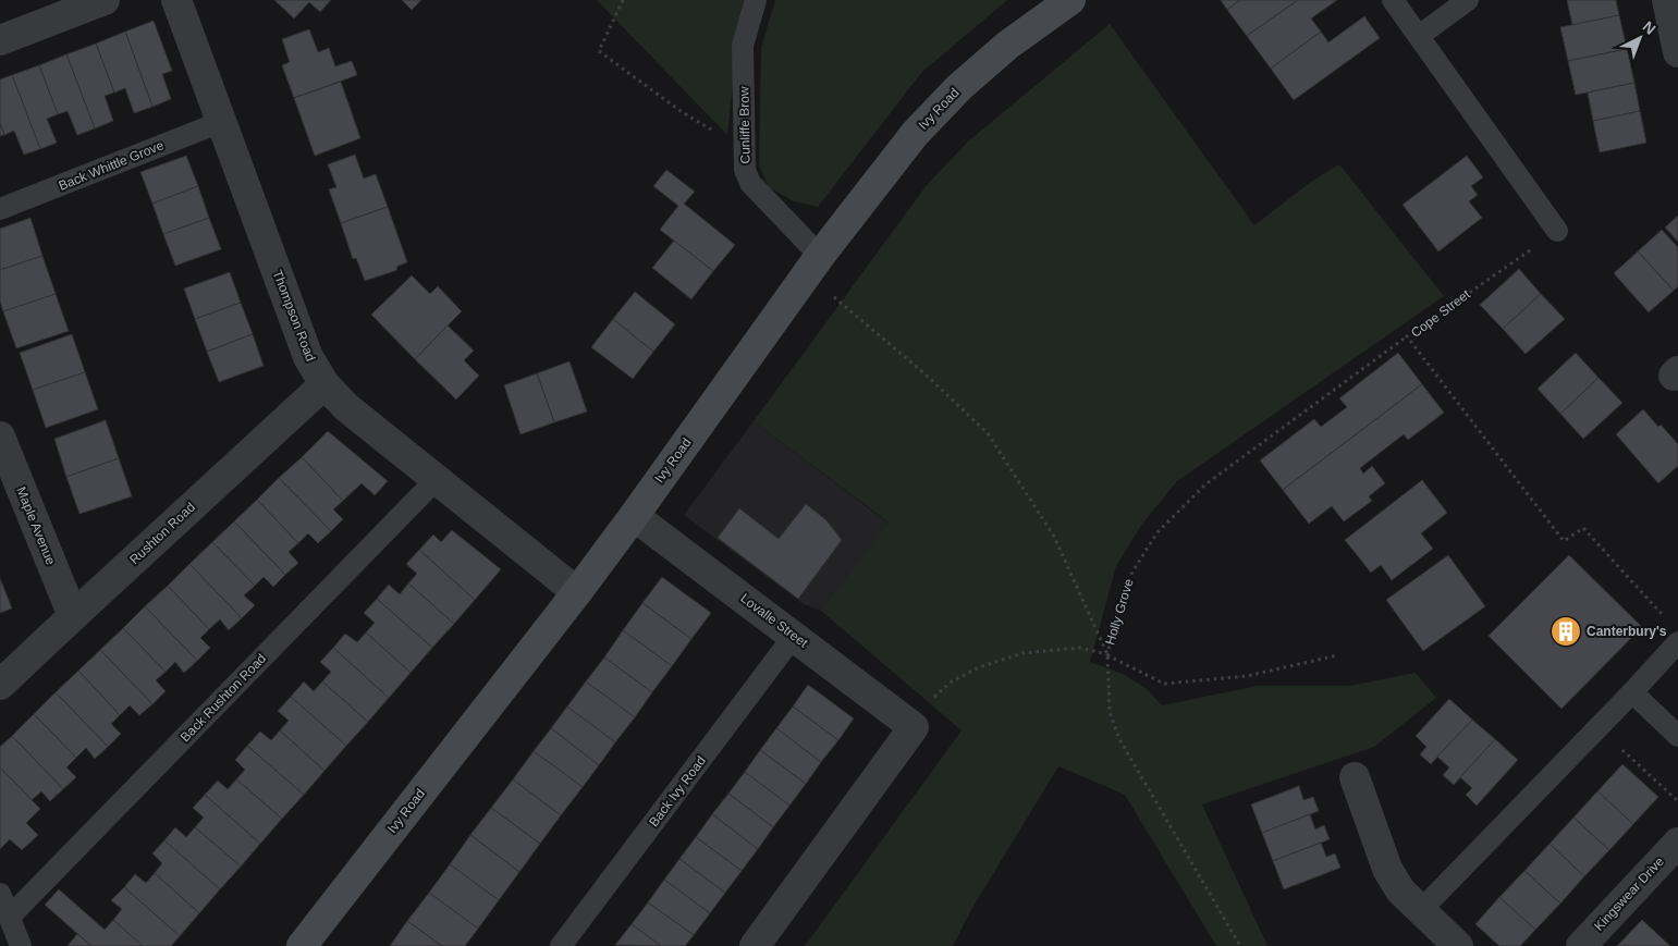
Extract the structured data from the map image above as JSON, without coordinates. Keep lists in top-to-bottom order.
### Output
{
  "streets": {
    "street": [
      "Ivy Road",
      "Thompson Road",
      "Maple Avenue",
      "Rushton Road",
      "Lovalle Street",
      "Kingswear Drive"
    ],
    "lane": [
      "Cunliffe Brow",
      "Back Whittle Grove",
      "Back Rushton Road",
      "Back Ivy Road"
    ],
    "path": ["Cope Street", "Holly Grove"]
  },
  "crossings": [
    ["Ivy Road", "Cunliffe Brow"],
    ["Ivy Road", "Thompson Road"],
    ["Ivy Road", "Lovalle Street"],
    ["Back Whittle Grove", "Thompson Road"],
    ["Cope Street", "Holly Grove"],
    ["Thompson Road", "Rushton Road"],
    ["Thompson Road", "Back Rushton Road"],
    ["Maple Avenue", "Rushton Road"],
    ["Holly Grove", "Lovalle Street"],
    ["Lovalle Street", "Back Ivy Road"]
  ],
  "places": {
    "building": ["Canterbury's"]
  },
  "north": "top right"
}
